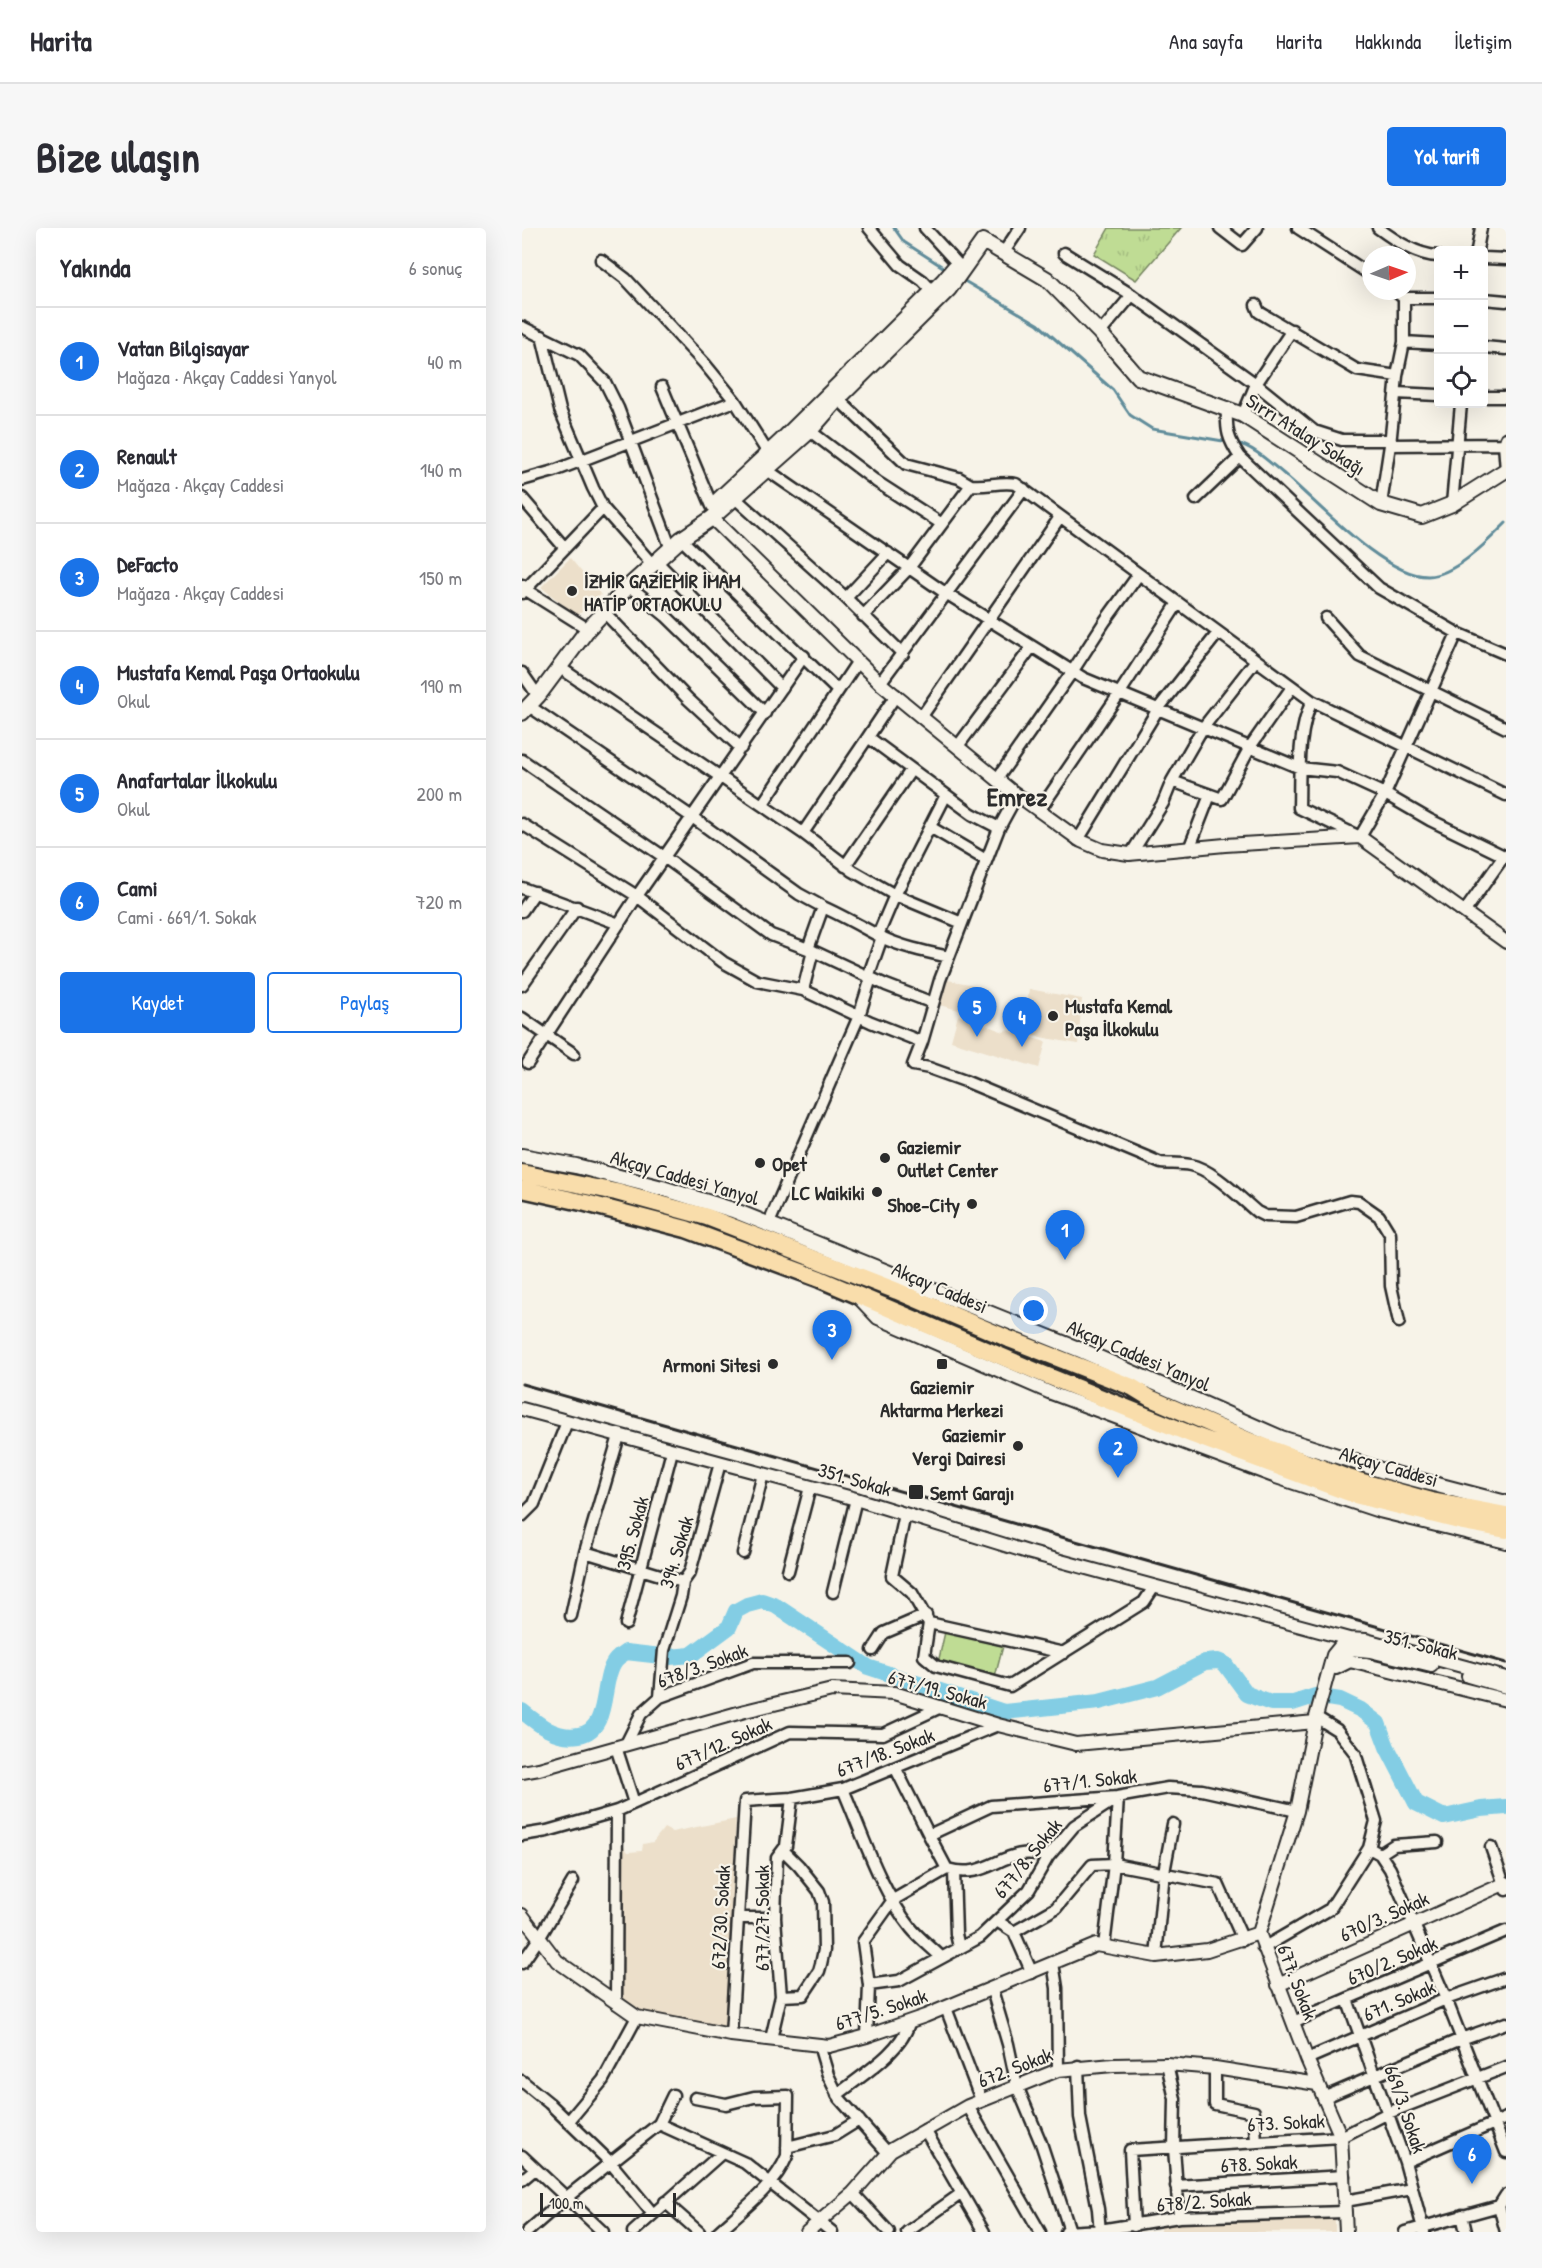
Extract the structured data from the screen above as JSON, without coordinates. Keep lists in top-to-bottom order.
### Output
{
  "streets": {
    "highway": ["Akçay Caddesi"],
    "main road": ["Sırrı Atalay Sokağı", "Akçay Caddesi Yanyol"],
    "street": [
      "351. Sokak",
      "395. Sokak",
      "394. Sokak",
      "678/3. Sokak",
      "677/19. Sokak",
      "677/12. Sokak",
      "677/18. Sokak",
      "677/1. Sokak",
      "677/8. Sokak",
      "670/3. Sokak",
      "672/30. Sokak",
      "677/27. Sokak",
      "670/2. Sokak",
      "677. Sokak",
      "671. Sokak",
      "677/5. Sokak",
      "672. Sokak",
      "669/3. Sokak",
      "673. Sokak",
      "678. Sokak",
      "678/2. Sokak"
    ]
  },
  "crossings": [
    ["Akçay Caddesi Yanyol", "Akçay Caddesi"],
    ["351. Sokak", "395. Sokak"],
    ["351. Sokak", "394. Sokak"],
    ["351. Sokak", "677. Sokak"],
    ["394. Sokak", "678/3. Sokak"],
    ["678/3. Sokak", "677/19. Sokak"],
    ["677/19. Sokak", "677/12. Sokak"],
    ["677/19. Sokak", "677/18. Sokak"],
    ["677/19. Sokak", "677. Sokak"],
    ["677/18. Sokak", "672/30. Sokak"],
    ["677/18. Sokak", "677/27. Sokak"],
    ["677/1. Sokak", "677/8. Sokak"],
    ["677/1. Sokak", "677. Sokak"],
    ["670/3. Sokak", "677. Sokak"],
    ["672/30. Sokak", "677/5. Sokak"],
    ["677/27. Sokak", "677/5. Sokak"],
    ["670/2. Sokak", "677. Sokak"],
    ["670/2. Sokak", "669/3. Sokak"],
    ["677. Sokak", "671. Sokak"],
    ["677. Sokak", "677/5. Sokak"],
    ["677. Sokak", "672. Sokak"],
    ["677. Sokak", "673. Sokak"],
    ["677. Sokak", "678. Sokak"],
    ["677. Sokak", "678/2. Sokak"],
    ["671. Sokak", "669/3. Sokak"],
    ["669/3. Sokak", "673. Sokak"],
    ["669/3. Sokak", "678/2. Sokak"],
    ["673. Sokak", "678/2. Sokak"]
  ],
  "districts": ["Emrez"],
  "places": {
    "other": [
      "İZMİR GAZİEMİR İMAM HATİP ORTAOKULU",
      "Mustafa Kemal Paşa İlkokulu",
      "Gaziemir Outlet Center",
      "Opet",
      "LC Waikiki",
      "Shoe-City",
      "Armoni Sitesi",
      "Gaziemir Vergi Dairesi"
    ],
    "transit": ["Gaziemir Aktarma Merkezi", "Semt Garajı"]
  },
  "scale_bar": "100 m",
  "north": "right",
  "page": {
    "header": "Harita",
    "nav": [
      "Ana sayfa",
      "Harita",
      "Hakkında",
      "İletişim"
    ],
    "buttons": [
      "Yol tarifi",
      ["Kaydet", "Paylaş"]
    ],
    "title": "Bize ulaşın",
    "heading": ["Yakında", "6 sonuç"],
    "map_buttons": ["+", "−"],
    "list": [
      {
        "mark": "1",
        "name": "Vatan Bilgisayar",
        "note": "Mağaza · Akçay Caddesi Yanyol",
        "value": "40 m"
      },
      {
        "mark": "2",
        "name": "Renault",
        "note": "Mağaza · Akçay Caddesi",
        "value": "140 m"
      },
      {
        "mark": "3",
        "name": "DeFacto",
        "note": "Mağaza · Akçay Caddesi",
        "value": "150 m"
      },
      {
        "mark": "4",
        "name": "Mustafa Kemal Paşa Ortaokulu",
        "note": "Okul",
        "value": "190 m"
      },
      {
        "mark": "5",
        "name": "Anafartalar İlkokulu",
        "note": "Okul",
        "value": "200 m"
      },
      {
        "mark": "6",
        "name": "Cami",
        "note": "Cami · 669/1. Sokak",
        "value": "720 m"
      }
    ],
    "pins": [
      "5",
      "4",
      "1",
      "3",
      "2",
      "6"
    ],
    "scale": "100 m"
  }
}
